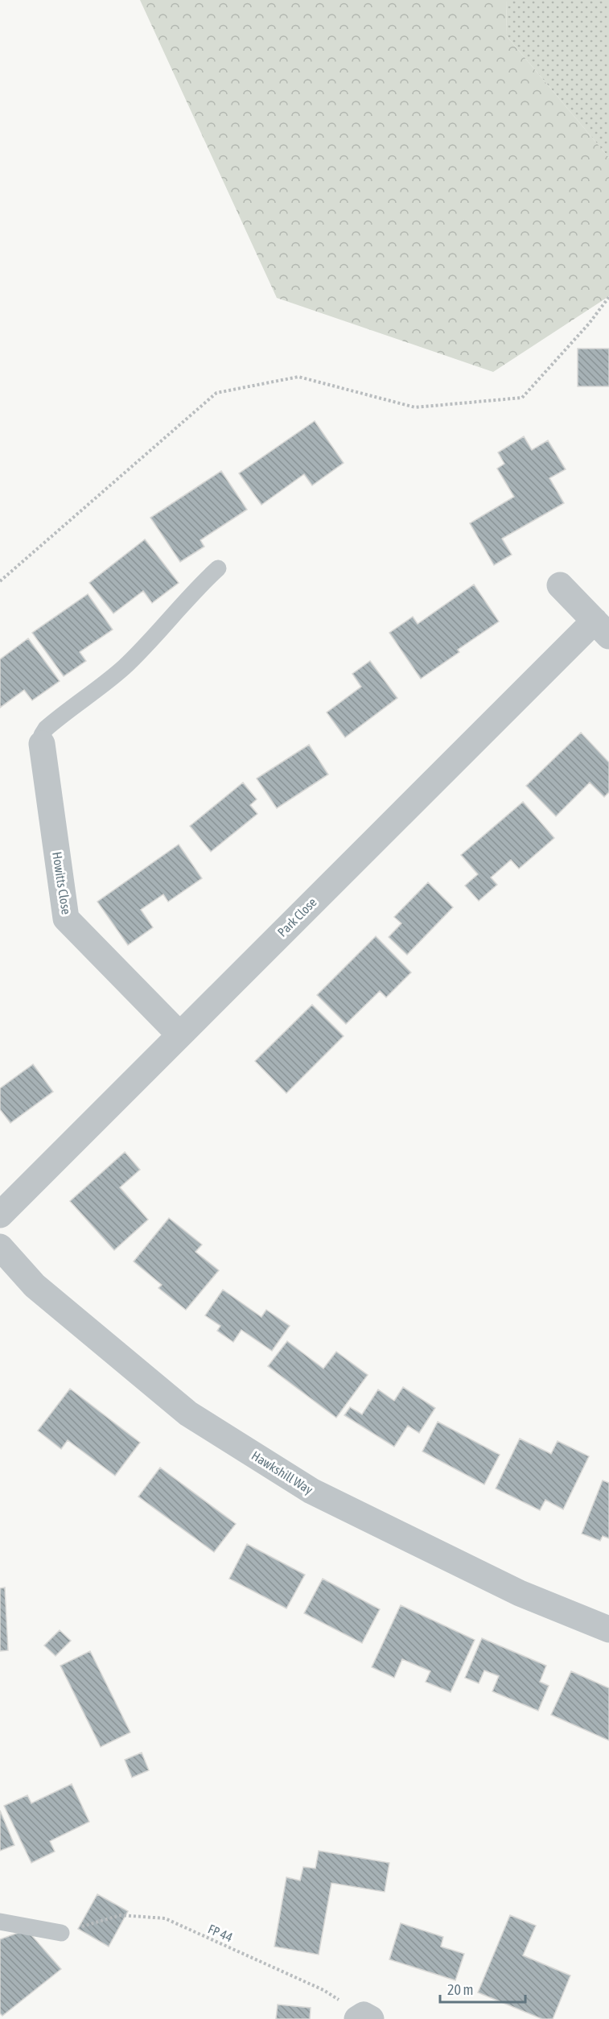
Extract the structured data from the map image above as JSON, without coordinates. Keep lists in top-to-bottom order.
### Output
{
  "streets": {
    "street": ["Howitts Close", "Park Close", "Hawkshill Way"],
    "path": ["FP 44"]
  },
  "crossings": [
    ["Howitts Close", "Park Close"]
  ],
  "scale_bar": "20 m"
}
